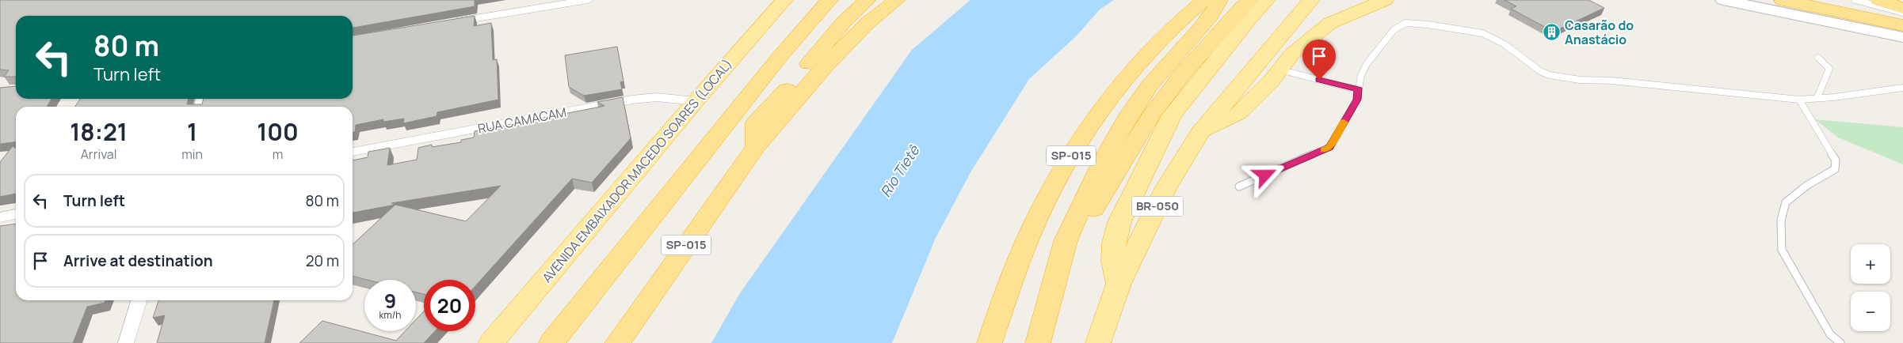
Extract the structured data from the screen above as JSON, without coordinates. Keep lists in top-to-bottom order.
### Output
{
  "streets": {
    "highway": ["SP-015", "AVENIDA EMBAIXADOR MACEDO SOARES (LOCAL)", "BR-050"],
    "street": ["RUA CAMACAM"]
  },
  "crossings": [
    ["RUA CAMACAM", "AVENIDA EMBAIXADOR MACEDO SOARES (LOCAL)"]
  ],
  "water": ["Rio Tietê"],
  "places": {
    "building": ["Casarão do Anastácio"]
  },
  "page": {
    "turn": ["80 m", "Turn left"],
    "eta": [
      "18:21",
      "Arrival",
      "1",
      "min",
      "100",
      "m"
    ],
    "list": [
      {
        "name": "Turn left",
        "value": "80 m"
      },
      {
        "name": "Arrive at destination",
        "value": "20 m"
      }
    ],
    "map_buttons": ["+", "−"],
    "speed": "9 km/h",
    "limit": "20"
  }
}
